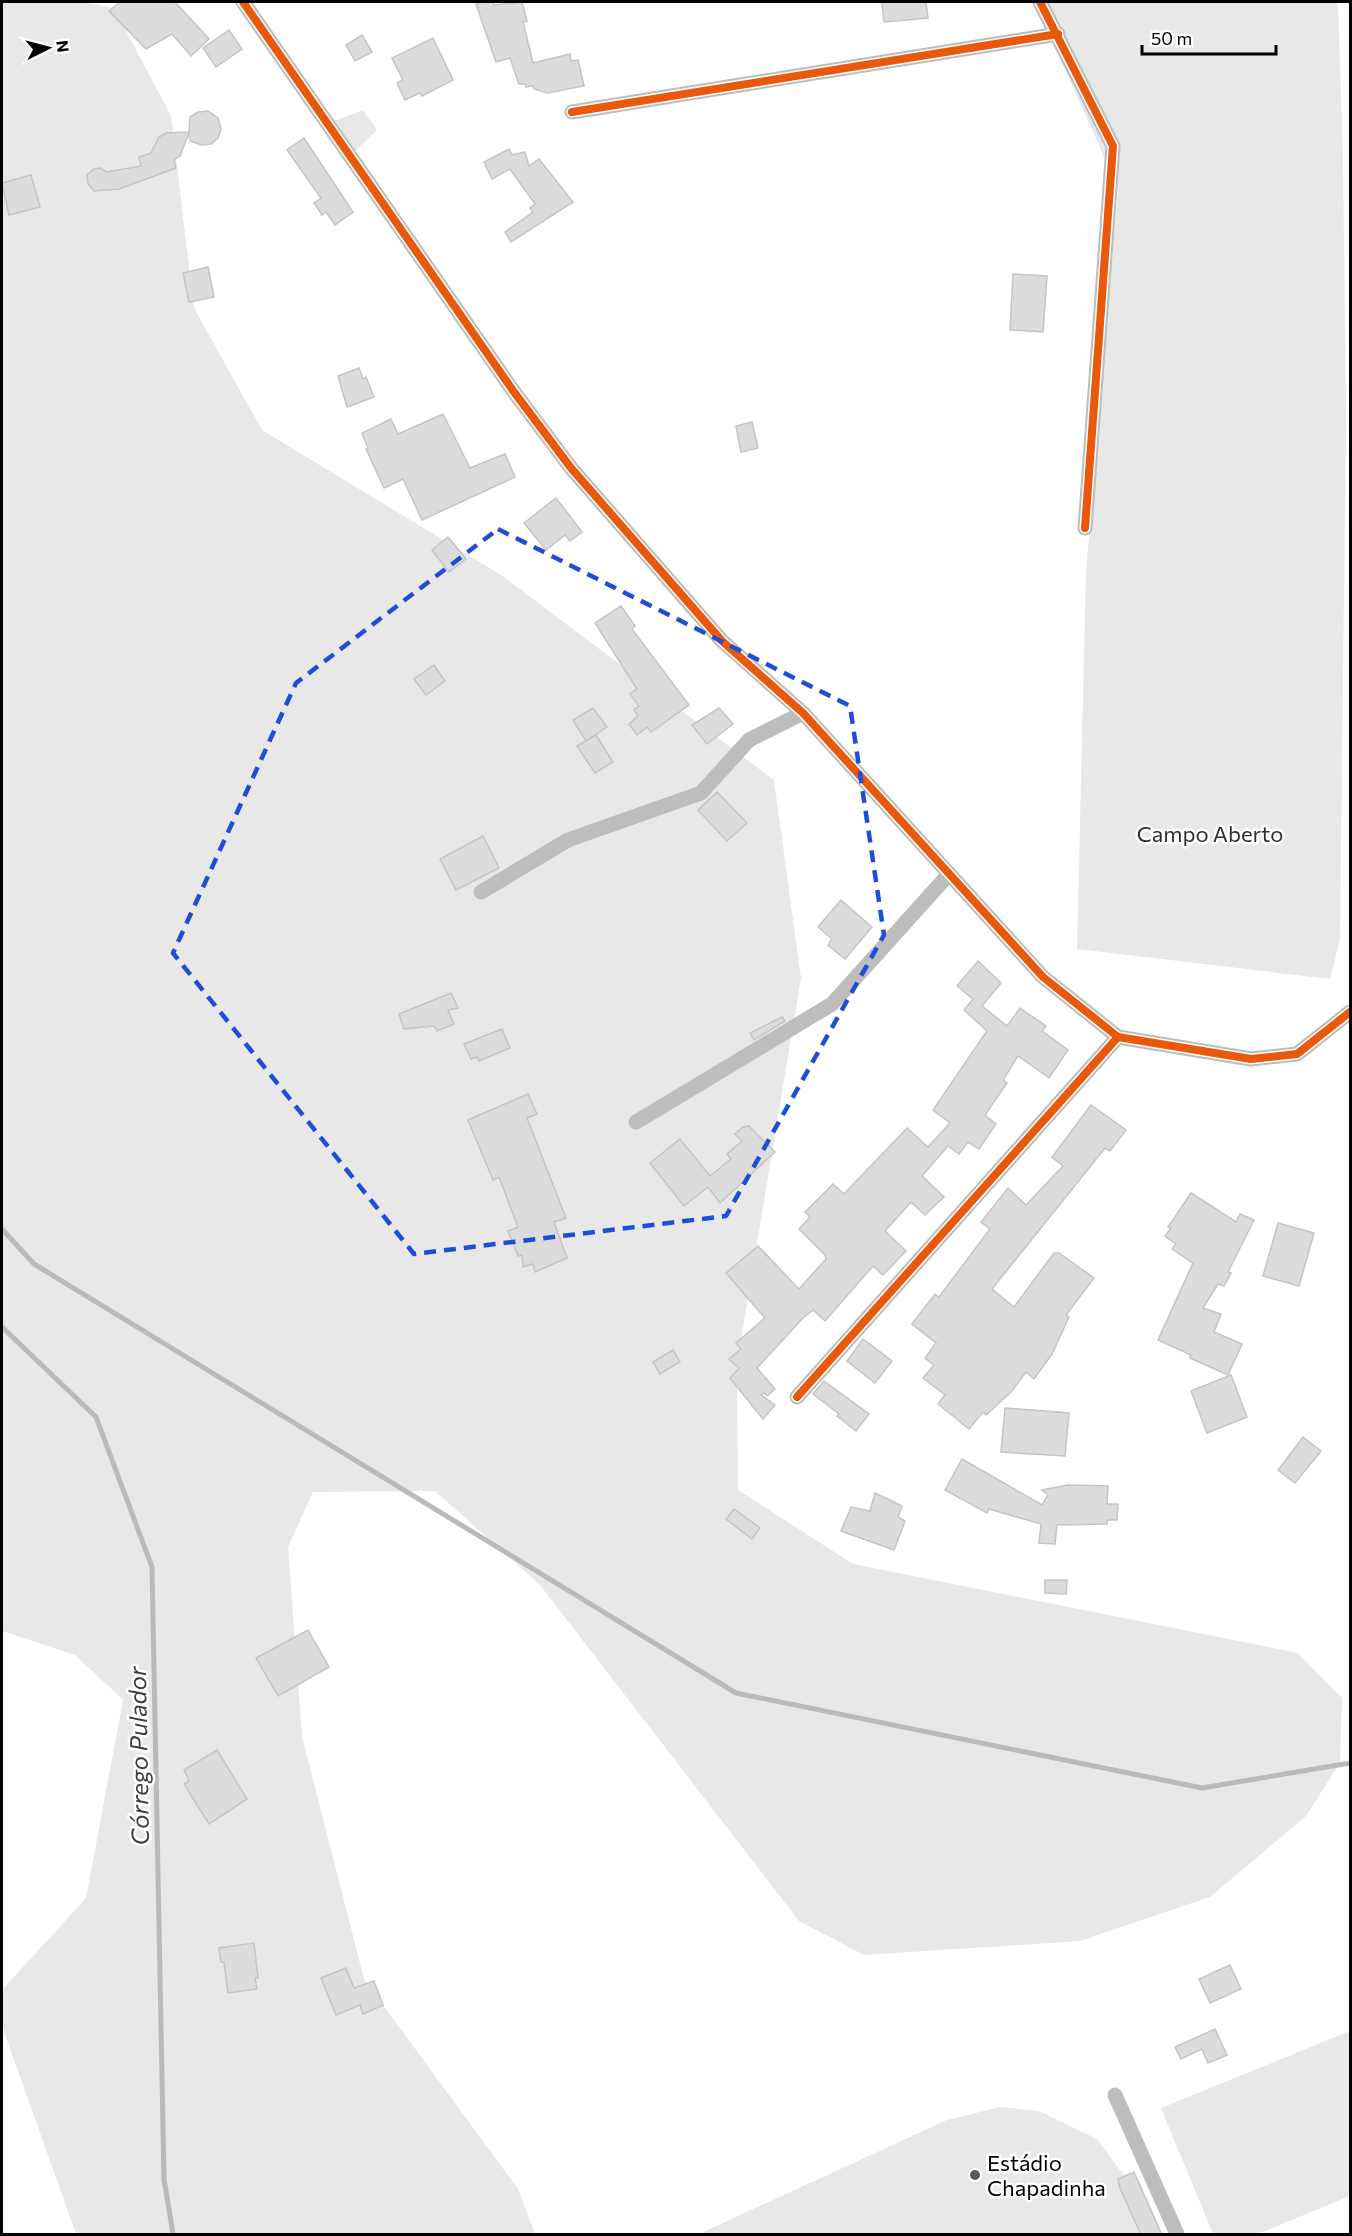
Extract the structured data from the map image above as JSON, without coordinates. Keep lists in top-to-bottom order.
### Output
{
  "water": ["Córrego Pulador"],
  "parks": ["Campo Aberto"],
  "places": ["Estádio Chapadinha"],
  "scale_bar": "50 m",
  "north": "right"
}
